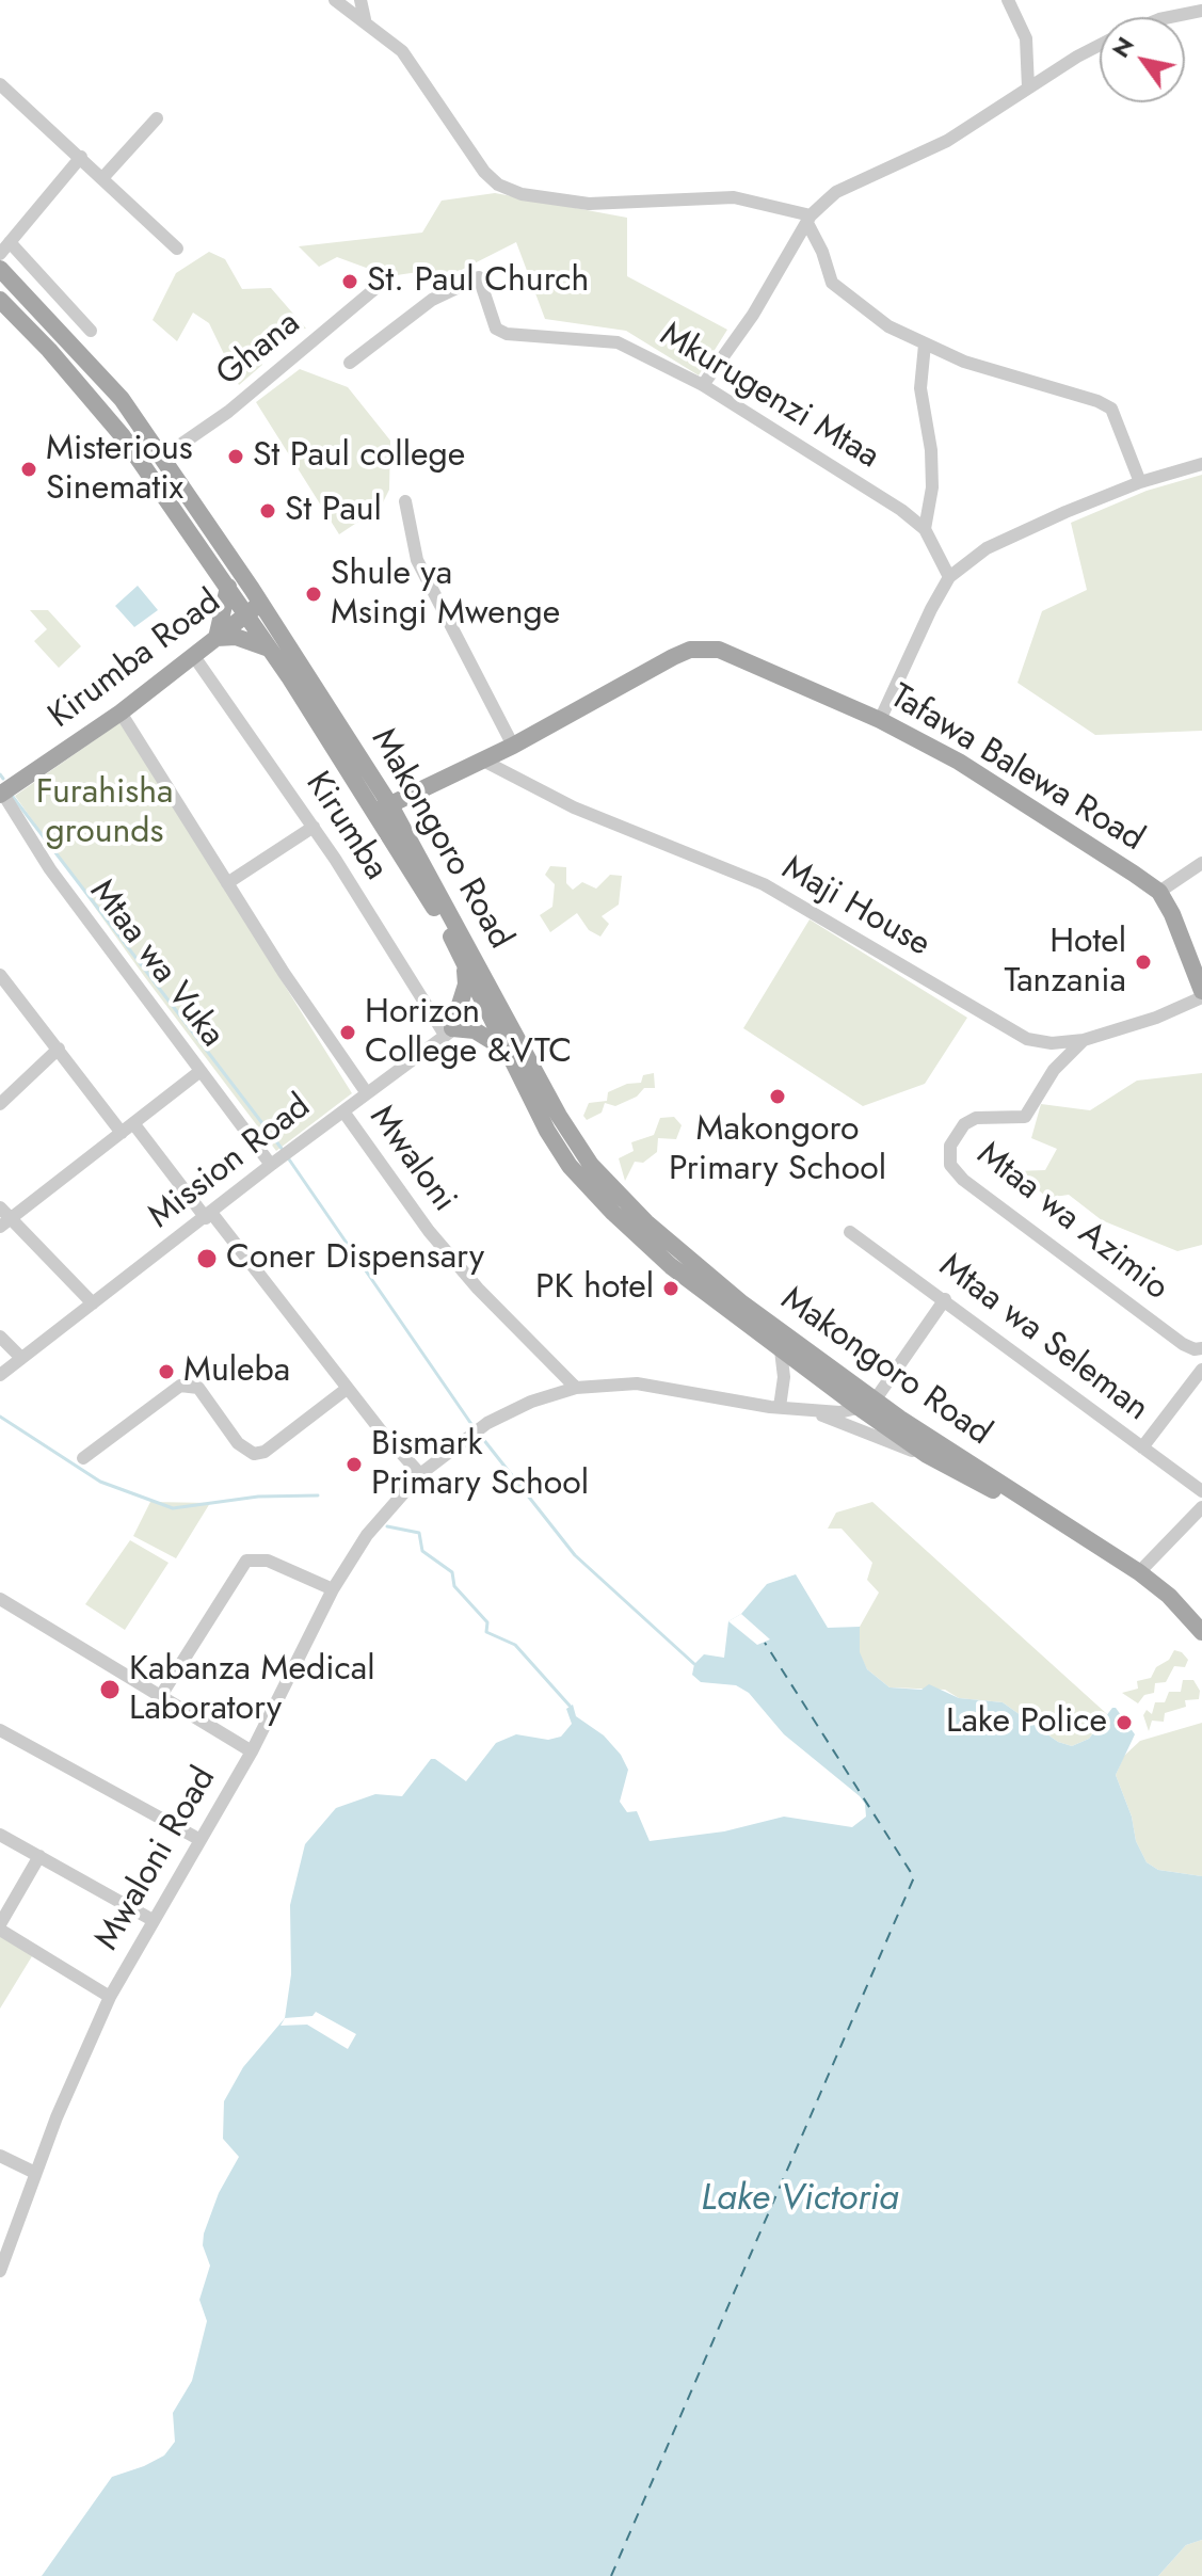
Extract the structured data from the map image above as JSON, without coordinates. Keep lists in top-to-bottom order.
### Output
{
  "streets": {
    "main road": ["Kirumba Road", "Tafawa Balewa Road", "Makongoro Road"],
    "street": [
      "Ghana",
      "Mkurugenzi Mtaa",
      "Kirumba",
      "Maji House",
      "Mtaa wa Vuka",
      "Mwaloni",
      "Mission Road",
      "Mtaa wa Azimio",
      "Mtaa wa Seleman",
      "Mwaloni Road"
    ]
  },
  "crossings": [
    ["Kirumba Road", "Kirumba"],
    ["Kirumba Road", "Makongoro Road"],
    ["Kirumba Road", "Mtaa wa Vuka"],
    ["Tafawa Balewa Road", "Makongoro Road"],
    ["Tafawa Balewa Road", "Maji House"],
    ["Kirumba", "Mission Road"],
    ["Makongoro Road", "Mission Road"],
    ["Makongoro Road", "Mwaloni Road"],
    ["Maji House", "Mtaa wa Azimio"],
    ["Mtaa wa Vuka", "Mission Road"],
    ["Mwaloni", "Mission Road"],
    ["Mwaloni", "Mwaloni Road"]
  ],
  "water": ["Lake Victoria"],
  "parks": ["Furahisha grounds"],
  "places": [
    "St. Paul Church",
    "St Paul college",
    "Misterious Sinematix",
    "St Paul",
    "Shule ya Msingi Mwenge",
    "Hotel Tanzania",
    "Horizon College &VTC",
    "Makongoro Primary School",
    "Coner Dispensary",
    "PK hotel",
    "Muleba",
    "Bismark Primary School",
    "Kabanza Medical Laboratory",
    "Lake Police"
  ],
  "north": "top left"
}
